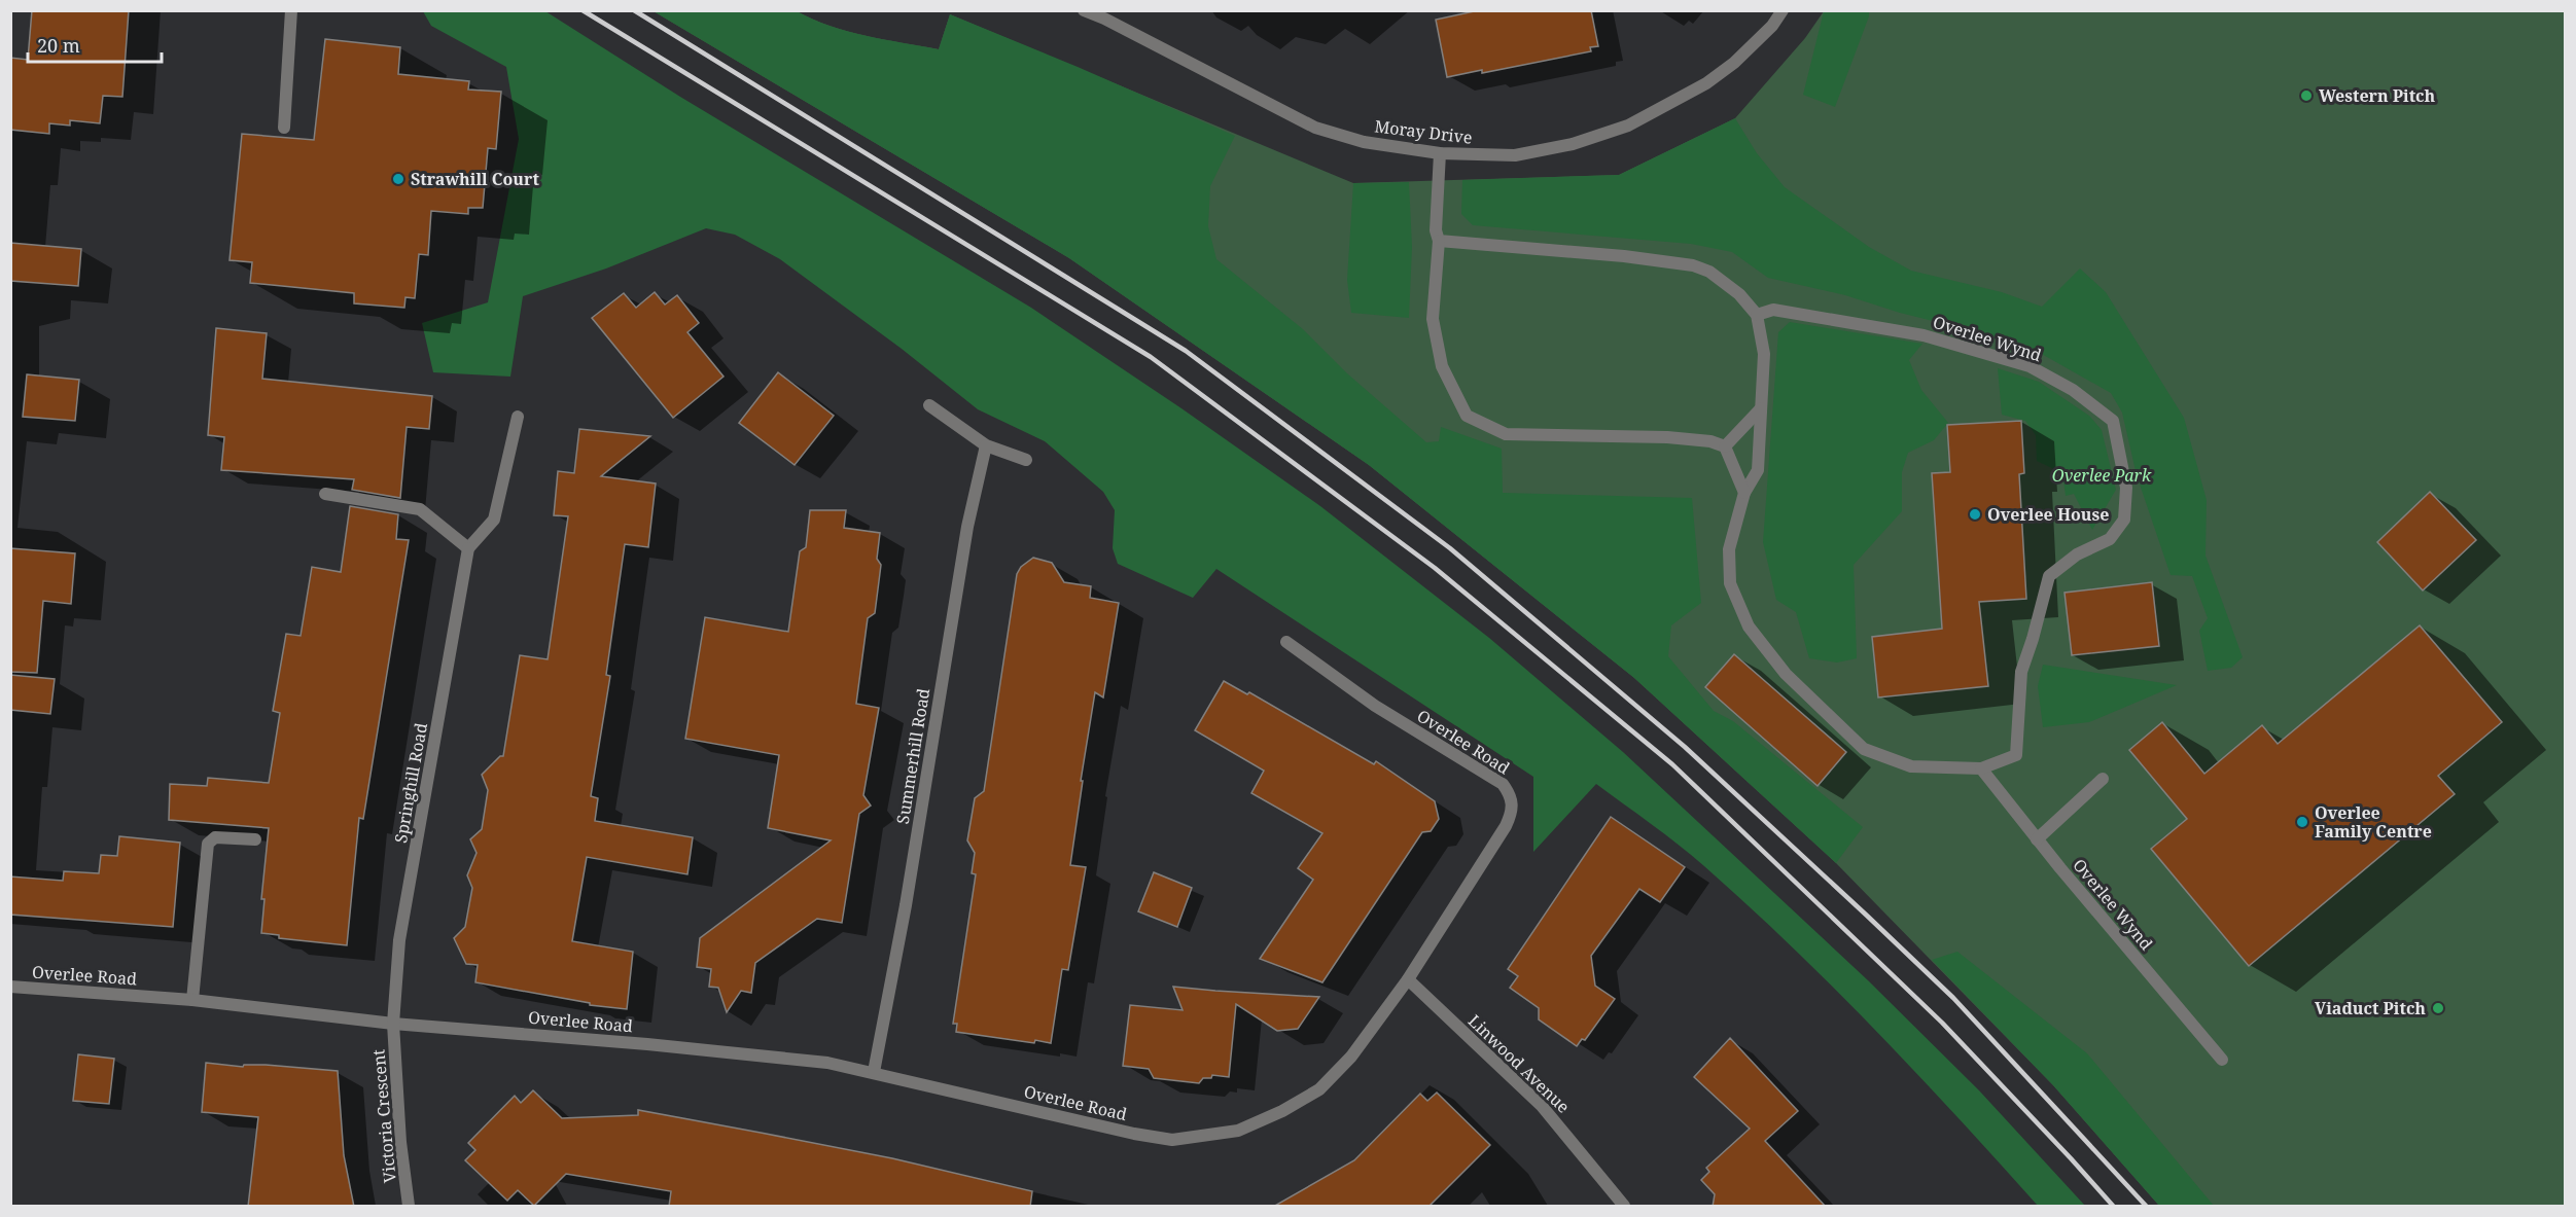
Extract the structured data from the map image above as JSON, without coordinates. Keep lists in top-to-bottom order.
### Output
{
  "streets": {
    "street": [
      "Moray Drive",
      "Overlee Wynd",
      "Overlee Road",
      "Summerhill Road",
      "Springhill Road",
      "Linwood Avenue",
      "Victoria Crescent"
    ]
  },
  "crossings": [
    ["Overlee Road", "Summerhill Road"],
    ["Overlee Road", "Springhill Road"],
    ["Overlee Road", "Linwood Avenue"],
    ["Overlee Road", "Victoria Crescent"],
    ["Springhill Road", "Victoria Crescent"]
  ],
  "parks": ["Overlee Park"],
  "places": [
    "Western Pitch",
    "Strawhill Court",
    "Overlee House",
    "Overlee Family Centre",
    "Viaduct Pitch"
  ],
  "scale_bar": "20 m"
}
